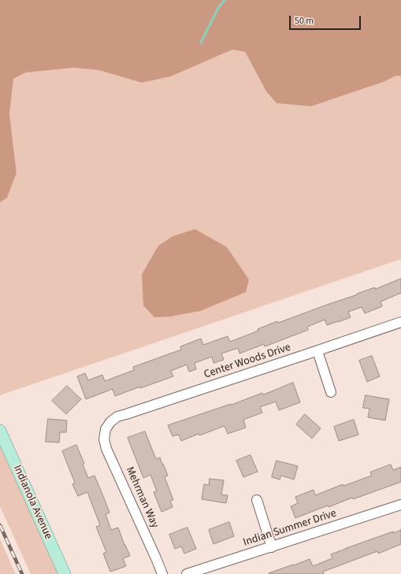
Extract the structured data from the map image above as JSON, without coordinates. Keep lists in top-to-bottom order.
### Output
{
  "streets": {
    "main road": ["Indianola Avenue"],
    "street": ["Center Woods Drive", "Mehrman Way", "Indian Summer Drive"]
  },
  "crossings": [
    ["Center Woods Drive", "Mehrman Way"]
  ],
  "scale_bar": "50 m"
}
